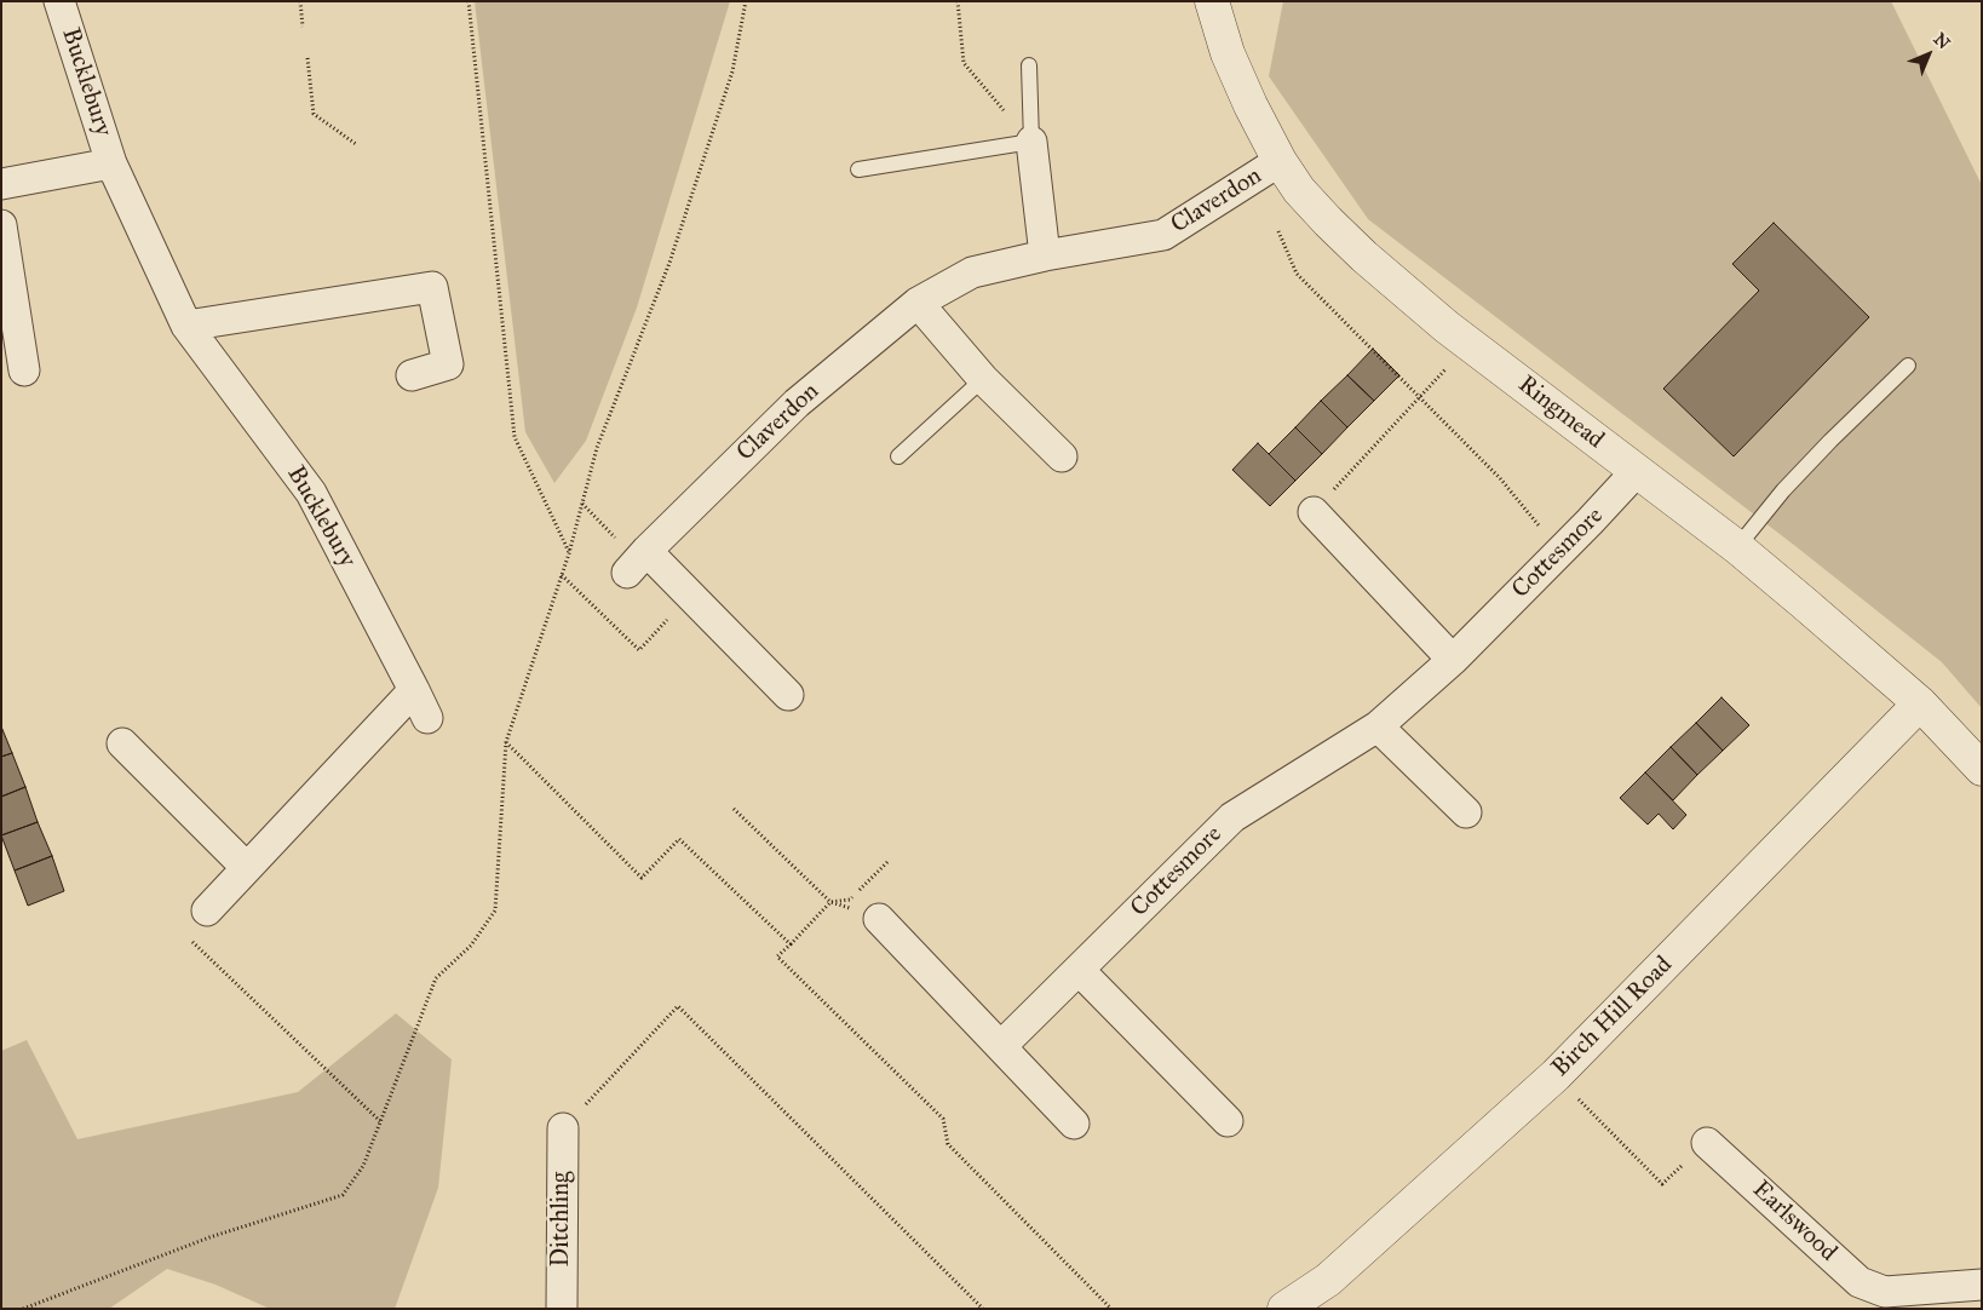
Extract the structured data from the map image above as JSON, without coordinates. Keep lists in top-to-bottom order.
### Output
{
  "streets": {
    "street": [
      "Bucklebury",
      "Claverdon",
      "Ringmead",
      "Cottesmore",
      "Birch Hill Road",
      "Ditchling",
      "Earlswood"
    ]
  },
  "crossings": [
    ["Claverdon", "Ringmead"],
    ["Ringmead", "Cottesmore"],
    ["Ringmead", "Birch Hill Road"]
  ],
  "north": "top right"
}
